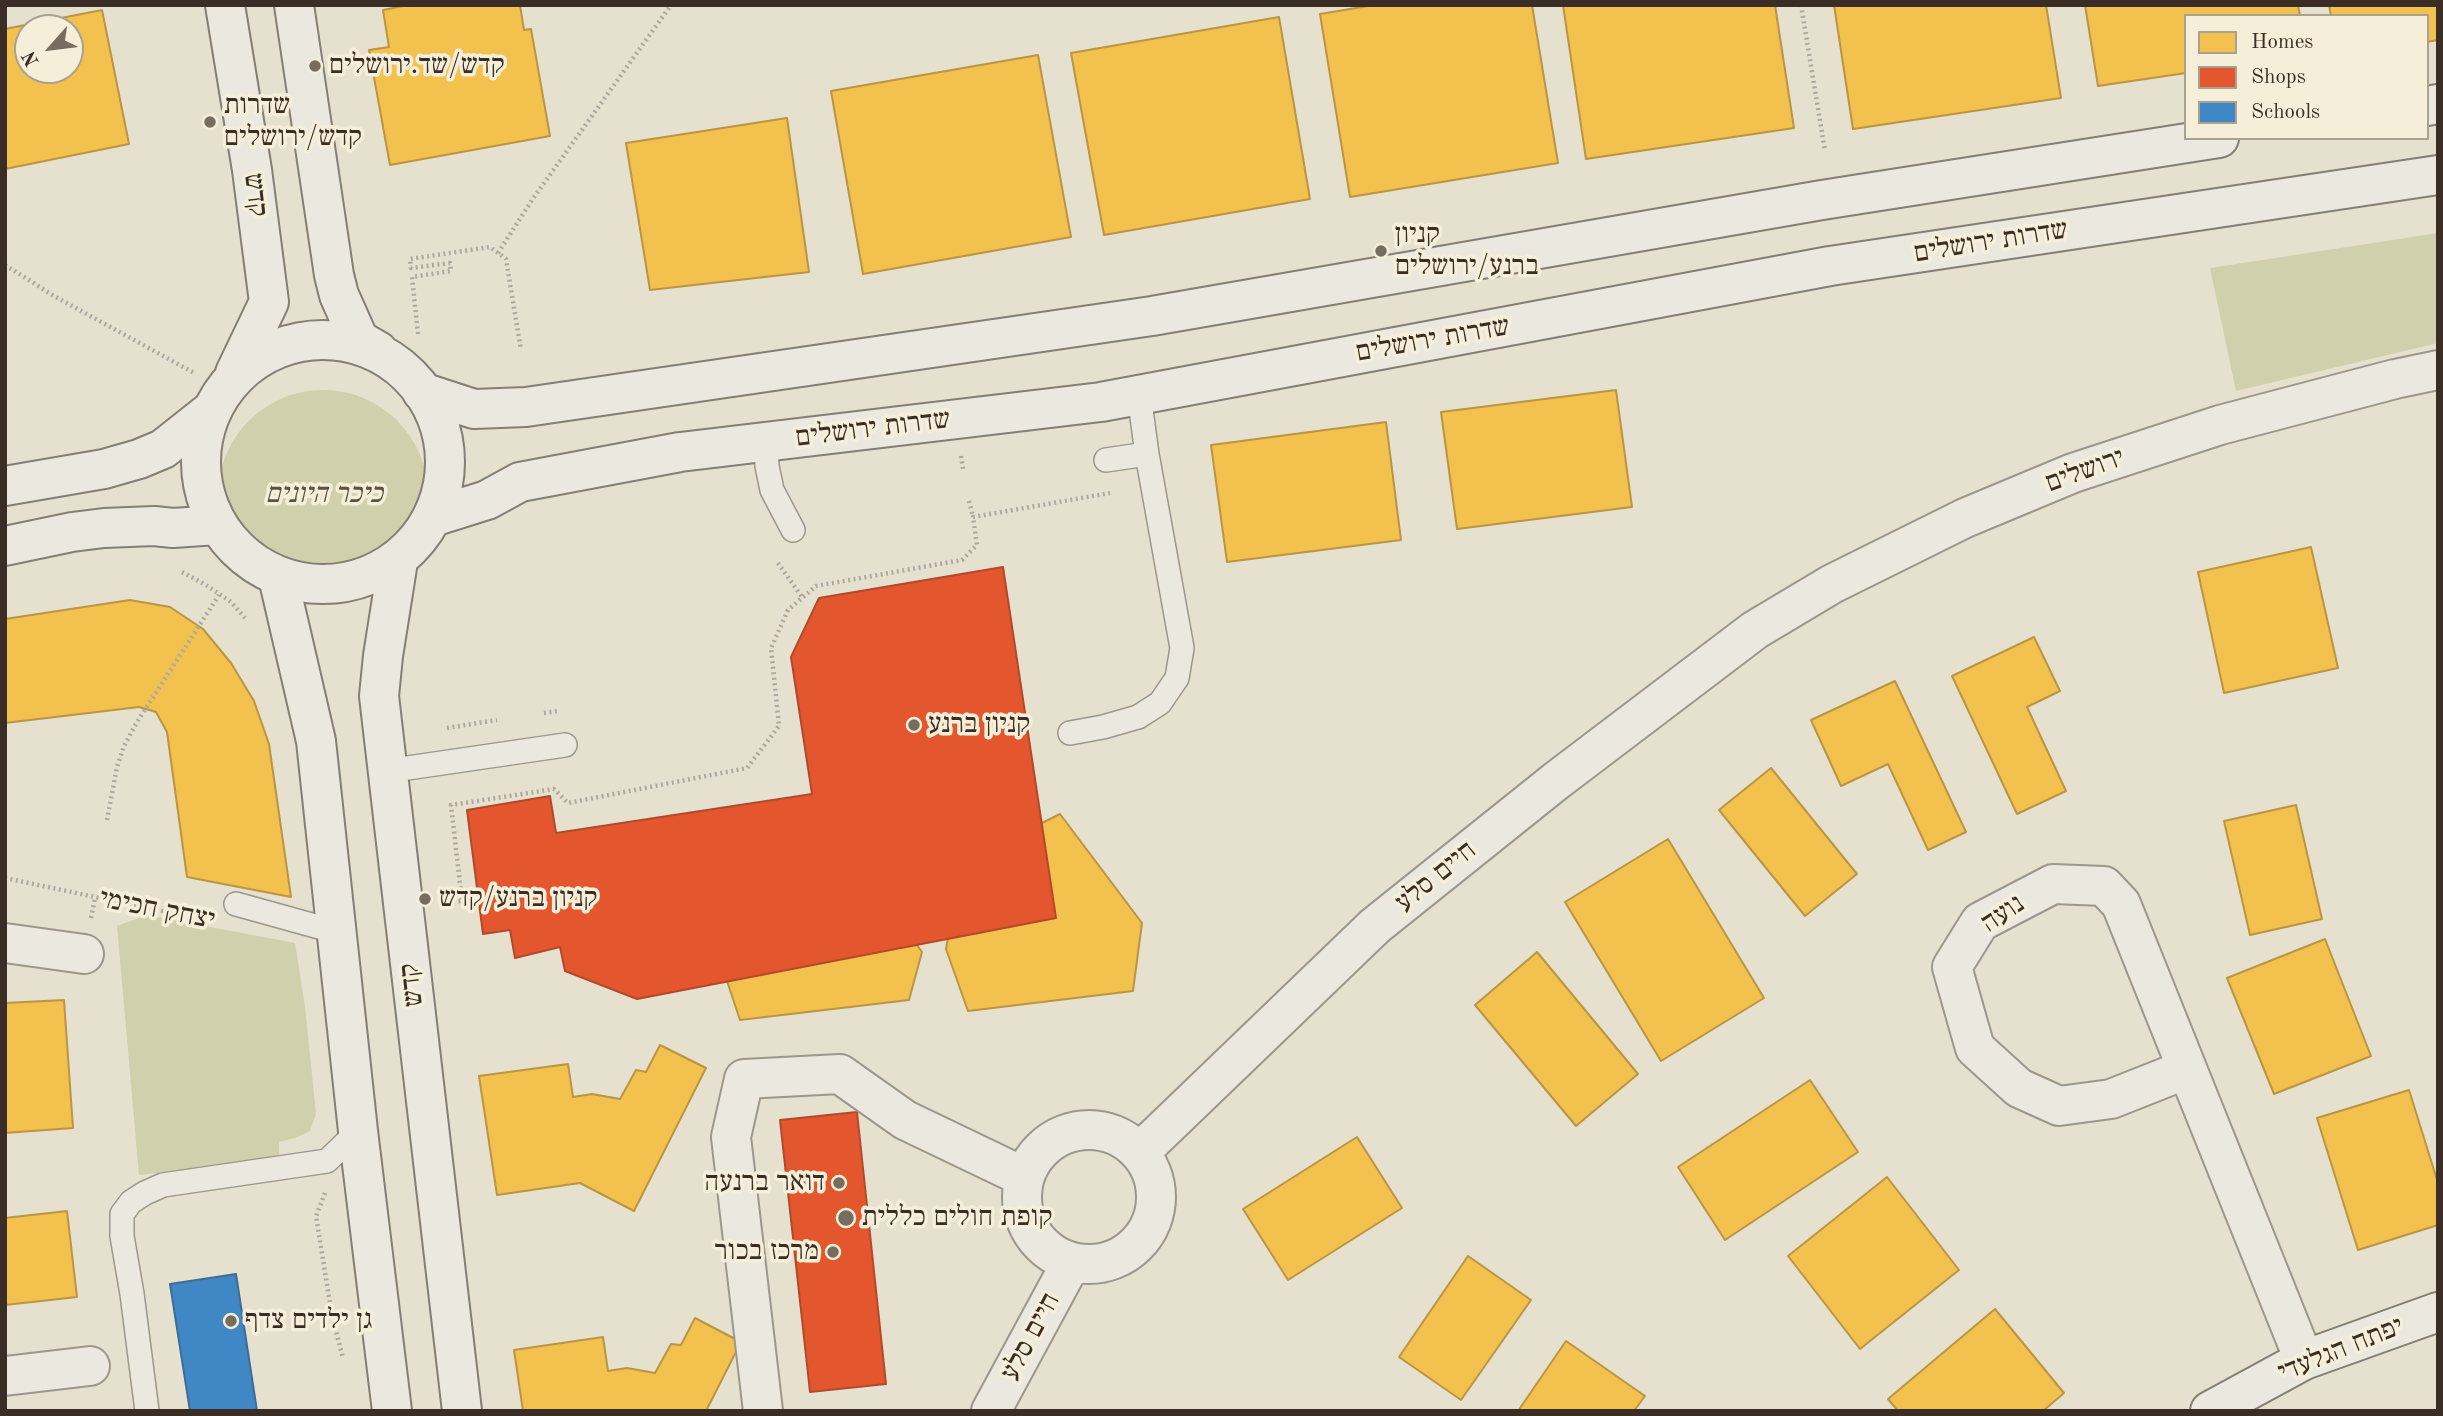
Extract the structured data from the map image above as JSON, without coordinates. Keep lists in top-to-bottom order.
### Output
{
  "streets": {
    "main road": [
      "קדש",
      "שדרות ירושלים",
      "ירושלים",
      "חיים סלע",
      "יצחק חכימי",
      "נועה",
      "יפתח הגלעדי"
    ]
  },
  "crossings": [
    ["קדש", "שדרות ירושלים"],
    ["ירושלים", "חיים סלע"],
    ["נועה", "יפתח הגלעדי"]
  ],
  "parks": ["כיכר היונים"],
  "places": [
    "קדש/שד.ירושלים",
    "שדרות קדש/ירושלים",
    "קניון ברנע/ירושלים",
    "קניון ברנע",
    "קניון ברנע/קדש",
    "דואר ברנעה",
    "קופת חולים כללית",
    "מרכז בכור",
    "גן ילדים צדף"
  ],
  "legend": ["Homes", "Shops", "Schools"],
  "north": "bottom left"
}
